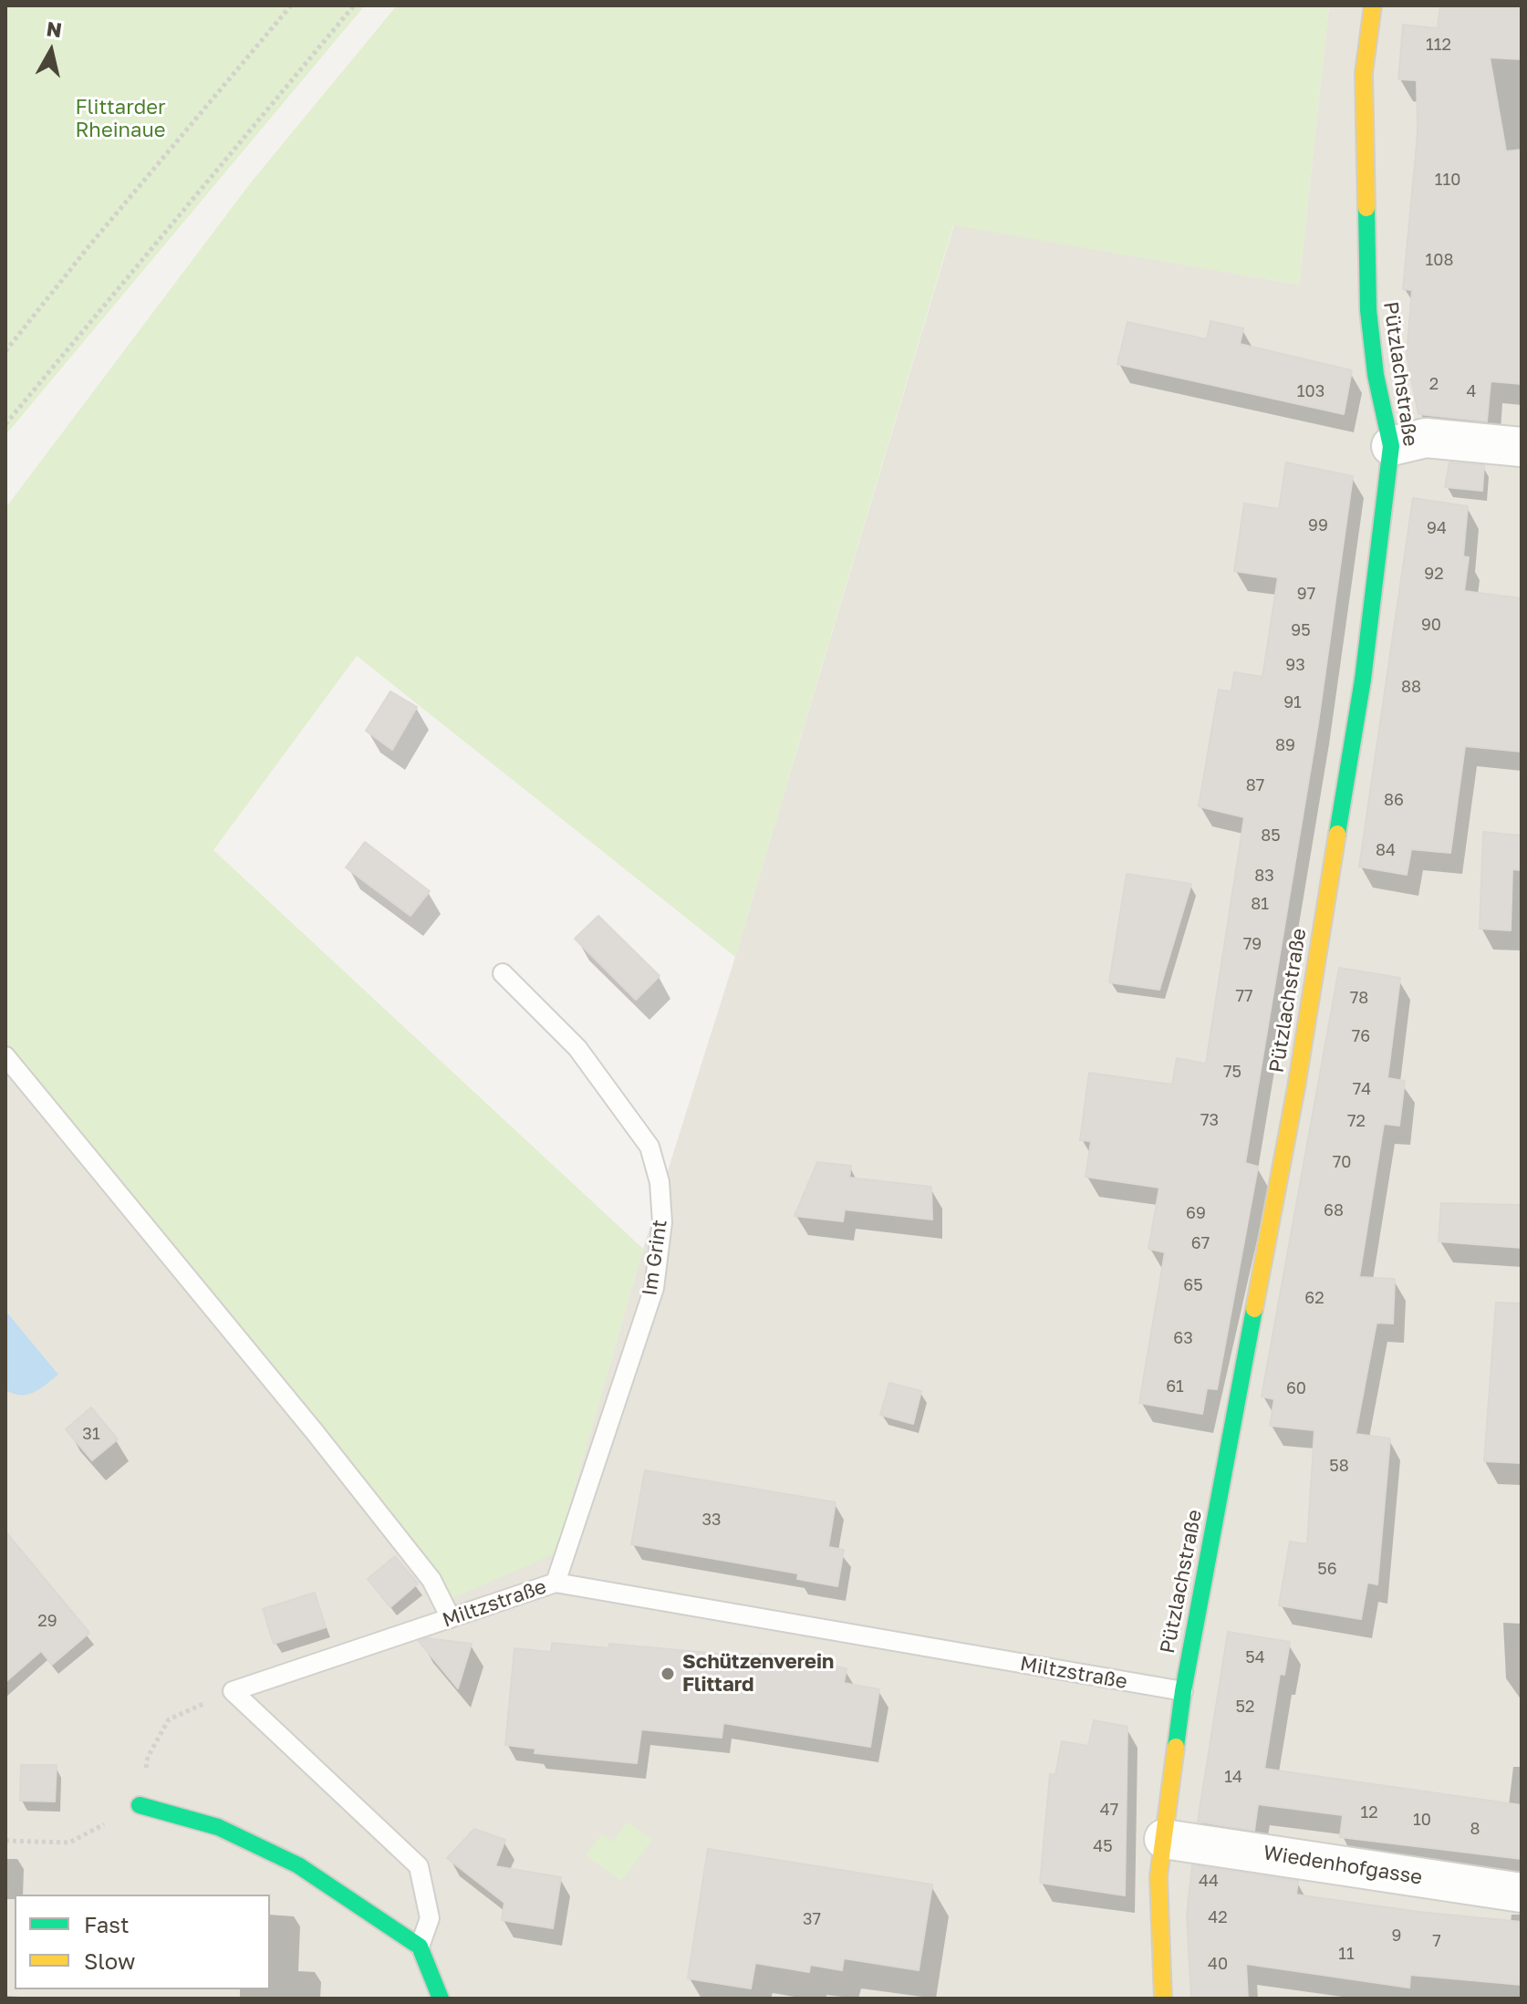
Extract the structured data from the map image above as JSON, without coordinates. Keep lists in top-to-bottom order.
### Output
{
  "streets": {
    "street": ["Pützlachstraße", "Wiedenhofgasse"],
    "lane": ["Im Grint", "Miltzstraße"]
  },
  "crossings": [
    ["Pützlachstraße", "Miltzstraße"],
    ["Pützlachstraße", "Wiedenhofgasse"],
    ["Im Grint", "Miltzstraße"]
  ],
  "parks": ["Flittarder Rheinaue"],
  "places": ["Schützenverein Flittard"],
  "house_numbers": [
    "112",
    "110",
    "108",
    "2",
    "103",
    "4",
    "99",
    "94",
    "92",
    "97",
    "90",
    "95",
    "93",
    "88",
    "91",
    "89",
    "87",
    "86",
    "85",
    "84",
    "83",
    "81",
    "79",
    "77",
    "78",
    "76",
    "75",
    "74",
    "73",
    "72",
    "70",
    "68",
    "69",
    "67",
    "65",
    "62",
    "63",
    "61",
    "60",
    "31",
    "58",
    "33",
    "56",
    "29",
    "54",
    "52",
    "14",
    "47",
    "12",
    "10",
    "8",
    "45",
    "44",
    "42",
    "37",
    "9",
    "7",
    "11",
    "40"
  ],
  "legend": ["Fast", "Slow"],
  "north": "top"
}
